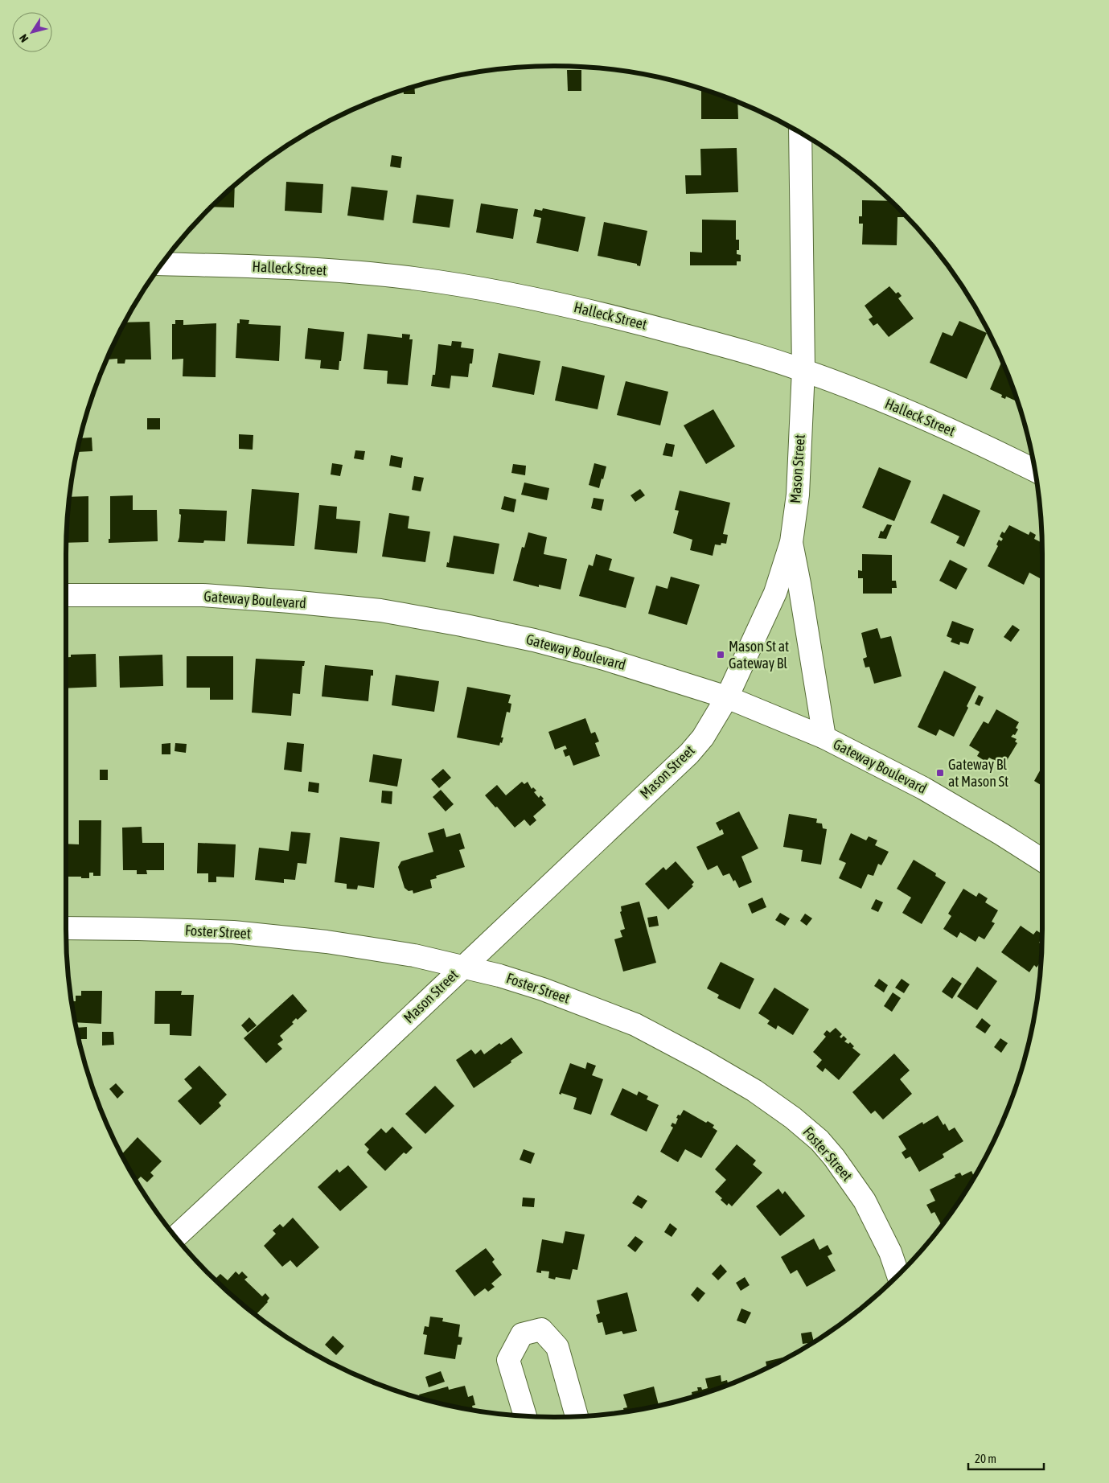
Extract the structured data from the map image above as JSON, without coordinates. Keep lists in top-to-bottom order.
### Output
{
  "streets": {
    "street": [
      "Halleck Street",
      "Mason Street",
      "Gateway Boulevard",
      "Foster Street"
    ]
  },
  "crossings": [
    ["Halleck Street", "Mason Street"],
    ["Mason Street", "Gateway Boulevard"],
    ["Mason Street", "Foster Street"]
  ],
  "places": {
    "transit": ["Mason St at Gateway Bl", "Gateway Bl at Mason St"]
  },
  "scale_bar": "20 m",
  "north": "bottom left"
}
